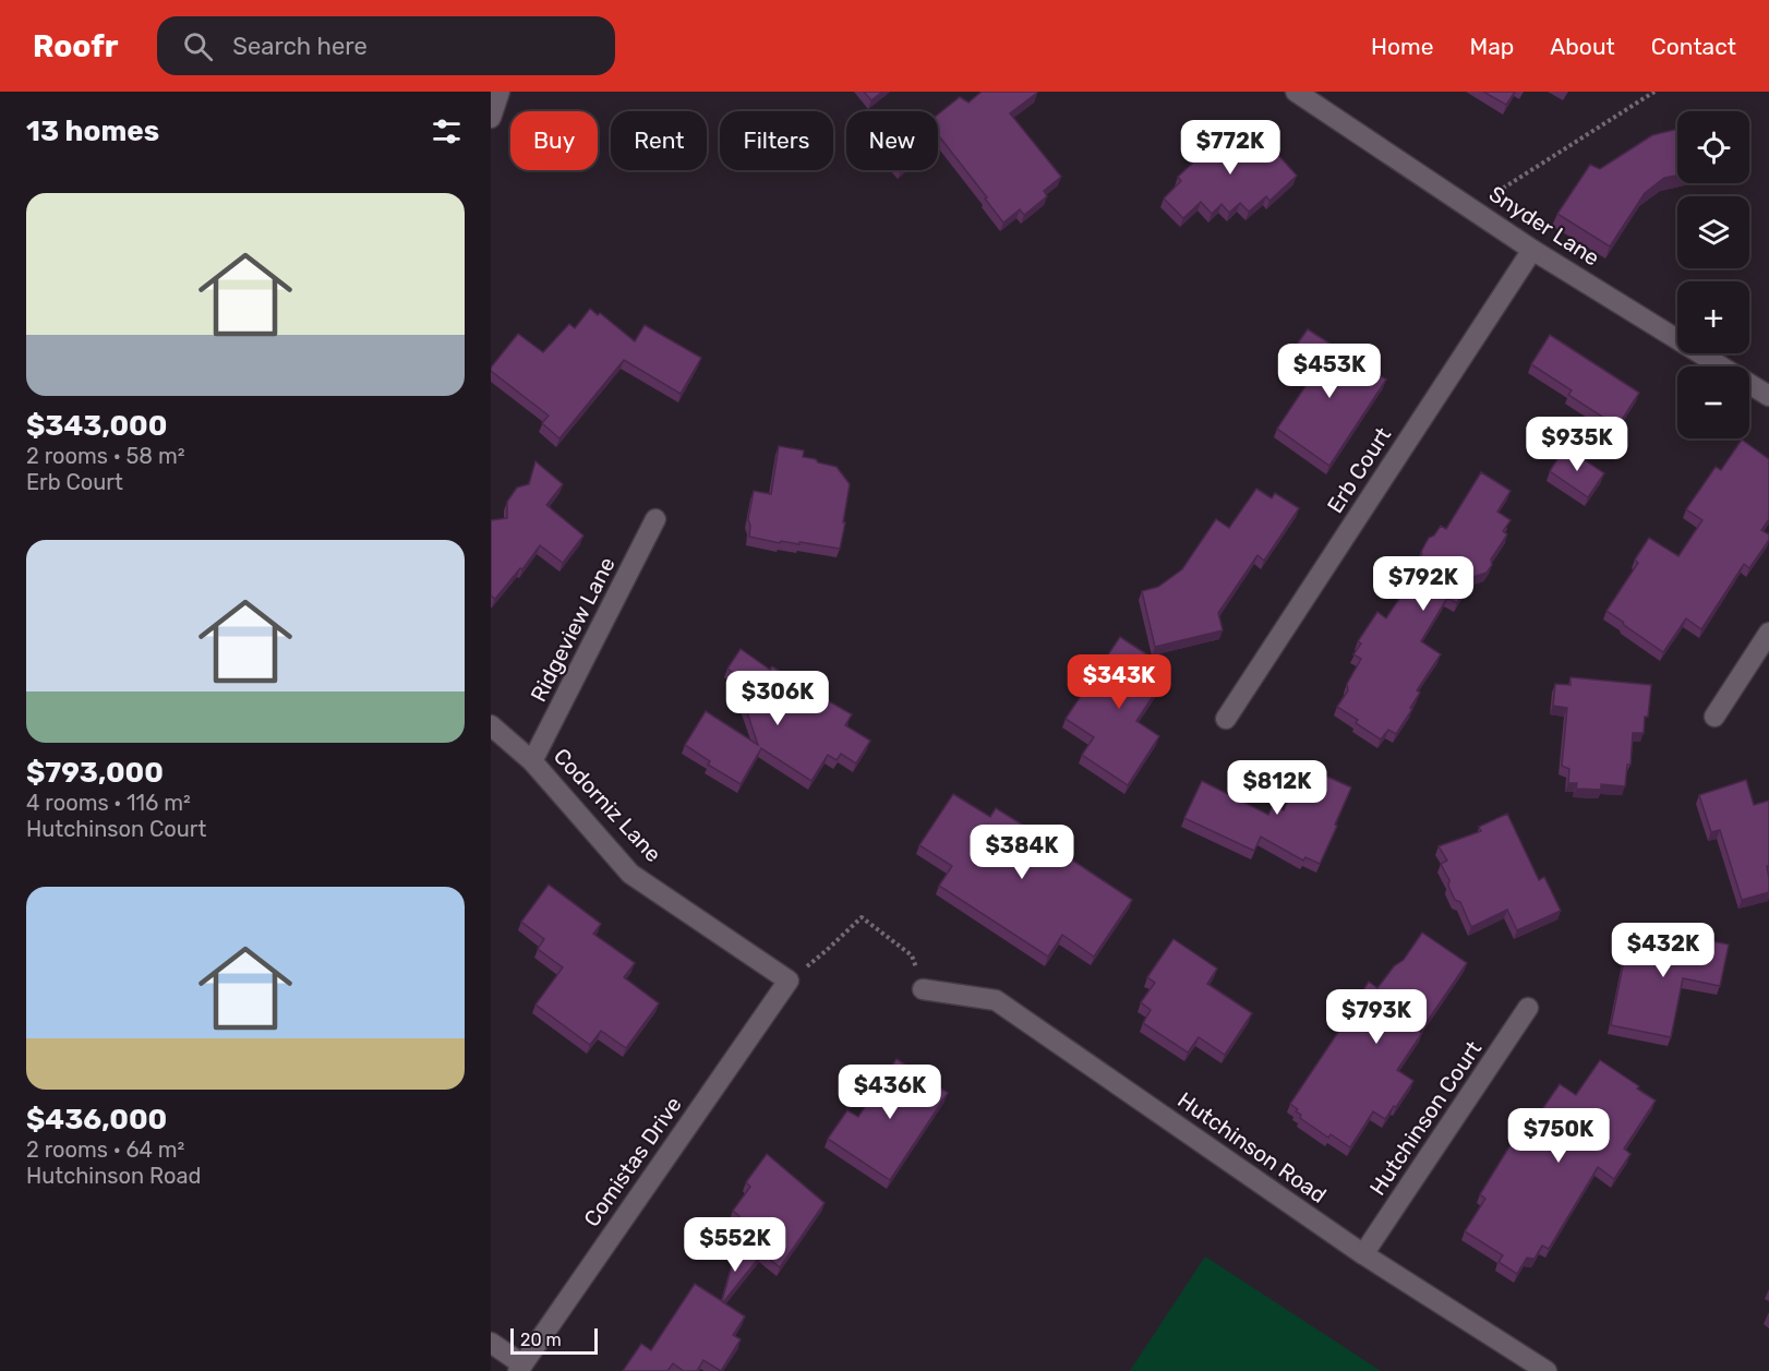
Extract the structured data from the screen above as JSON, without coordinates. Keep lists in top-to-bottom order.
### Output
{
  "streets": {
    "street": [
      "Snyder Lane",
      "Erb Court",
      "Ridgeview Lane",
      "Codorniz Lane",
      "Hutchinson Court",
      "Hutchinson Road",
      "Comistas Drive"
    ]
  },
  "crossings": [
    ["Snyder Lane", "Erb Court"],
    ["Ridgeview Lane", "Codorniz Lane"],
    ["Codorniz Lane", "Comistas Drive"],
    ["Hutchinson Court", "Hutchinson Road"]
  ],
  "scale_bar": "20 m",
  "page": {
    "header": "Roofr",
    "search": "Search here",
    "nav": [
      "Home",
      "Map",
      "About",
      "Contact"
    ],
    "heading": "13 homes",
    "map_buttons": ["+", "−"],
    "chip": [
      "Buy",
      "Rent",
      "Filters",
      "New"
    ],
    "price": [
      "$772K",
      "$453K",
      "$935K",
      "$792K",
      "$343K",
      "$306K",
      "$812K",
      "$384K",
      "$432K",
      "$793K",
      "$436K",
      "$750K",
      "$552K"
    ],
    "list": [
      {
        "name": "$343,000",
        "note": "2 rooms · 58 m² · Erb Court"
      },
      {
        "name": "$793,000",
        "note": "4 rooms · 116 m² · Hutchinson Court"
      },
      {
        "name": "$436,000",
        "note": "2 rooms · 64 m² · Hutchinson Road"
      }
    ],
    "scale": "20 m"
  }
}
